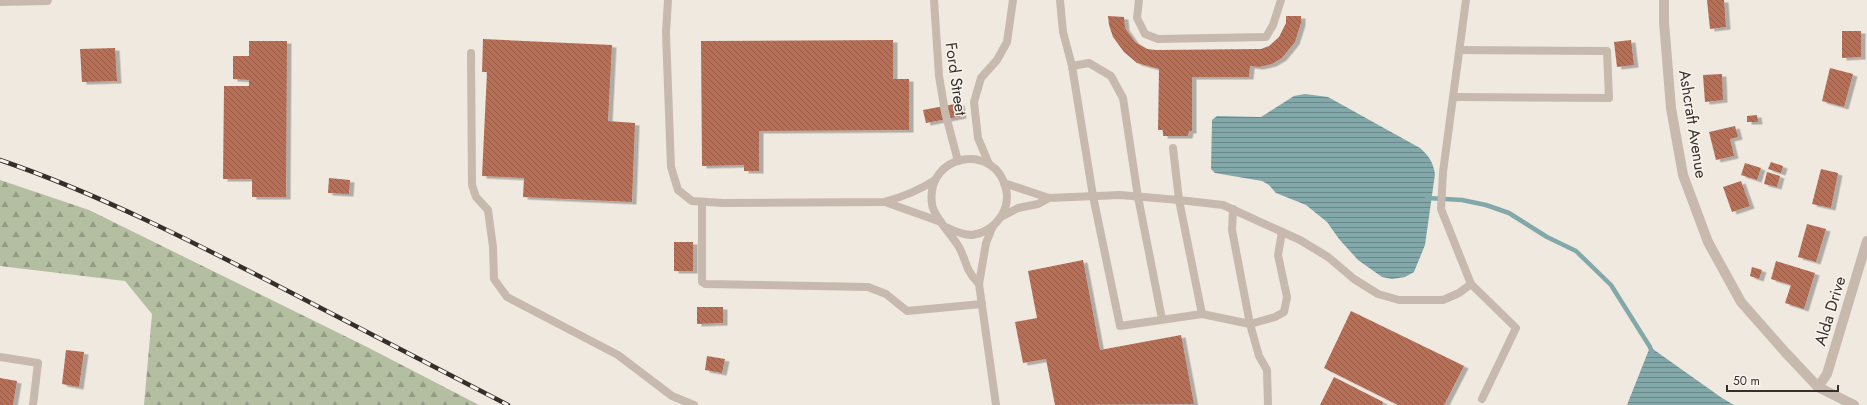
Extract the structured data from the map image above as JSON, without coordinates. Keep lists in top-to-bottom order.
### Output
{
  "streets": {
    "street": ["Ashcraft Avenue", "Alda Drive"],
    "lane": ["Ford Street"]
  },
  "crossings": [
    ["Ashcraft Avenue", "Alda Drive"]
  ],
  "scale_bar": "50 m"
}
